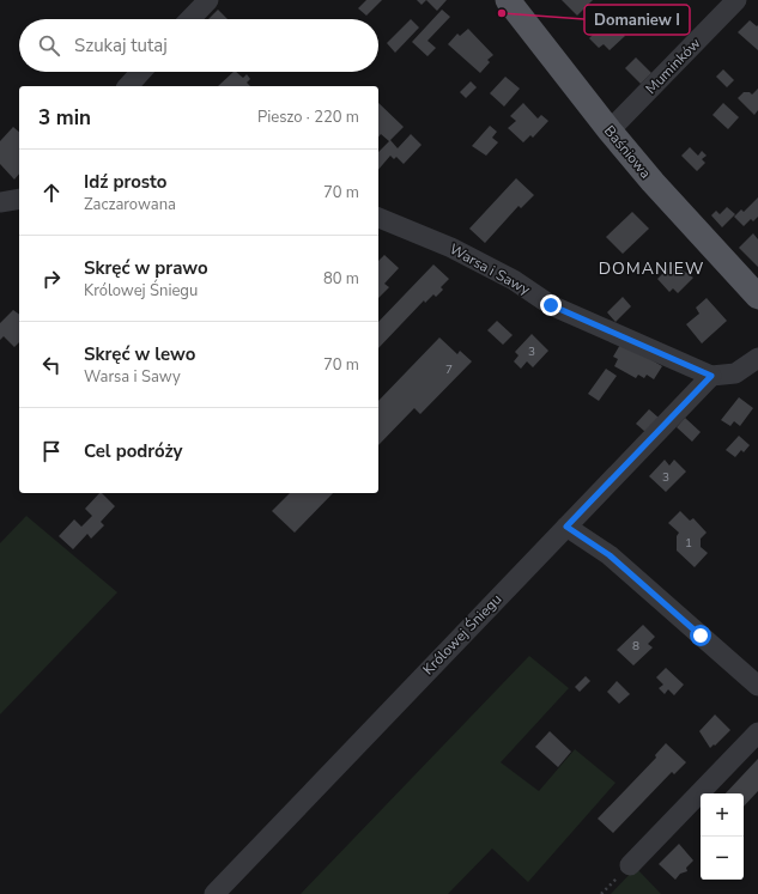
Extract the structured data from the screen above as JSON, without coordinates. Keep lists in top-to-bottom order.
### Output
{
  "streets": {
    "main road": ["Baśniowa"],
    "street": ["Muminków", "Warsa i Sawy", "Królowej Śniegu"]
  },
  "crossings": [
    ["Muminków", "Baśniowa"],
    ["Warsa i Sawy", "Królowej Śniegu"]
  ],
  "districts": ["DOMANIEW"],
  "places": ["Domaniew I"],
  "house_numbers": [
    "3",
    "7",
    "3",
    "1",
    "8"
  ],
  "page": {
    "search": "Szukaj tutaj",
    "heading": ["3 min", "Pieszo · 220 m"],
    "list": [
      ["Idź prosto", "Zaczarowana", "70 m"],
      ["Skręć w prawo", "Królowej Śniegu", "80 m"],
      ["Skręć w lewo", "Warsa i Sawy", "70 m"],
      "Cel podróży"
    ],
    "map_buttons": ["+", "−"]
  }
}
